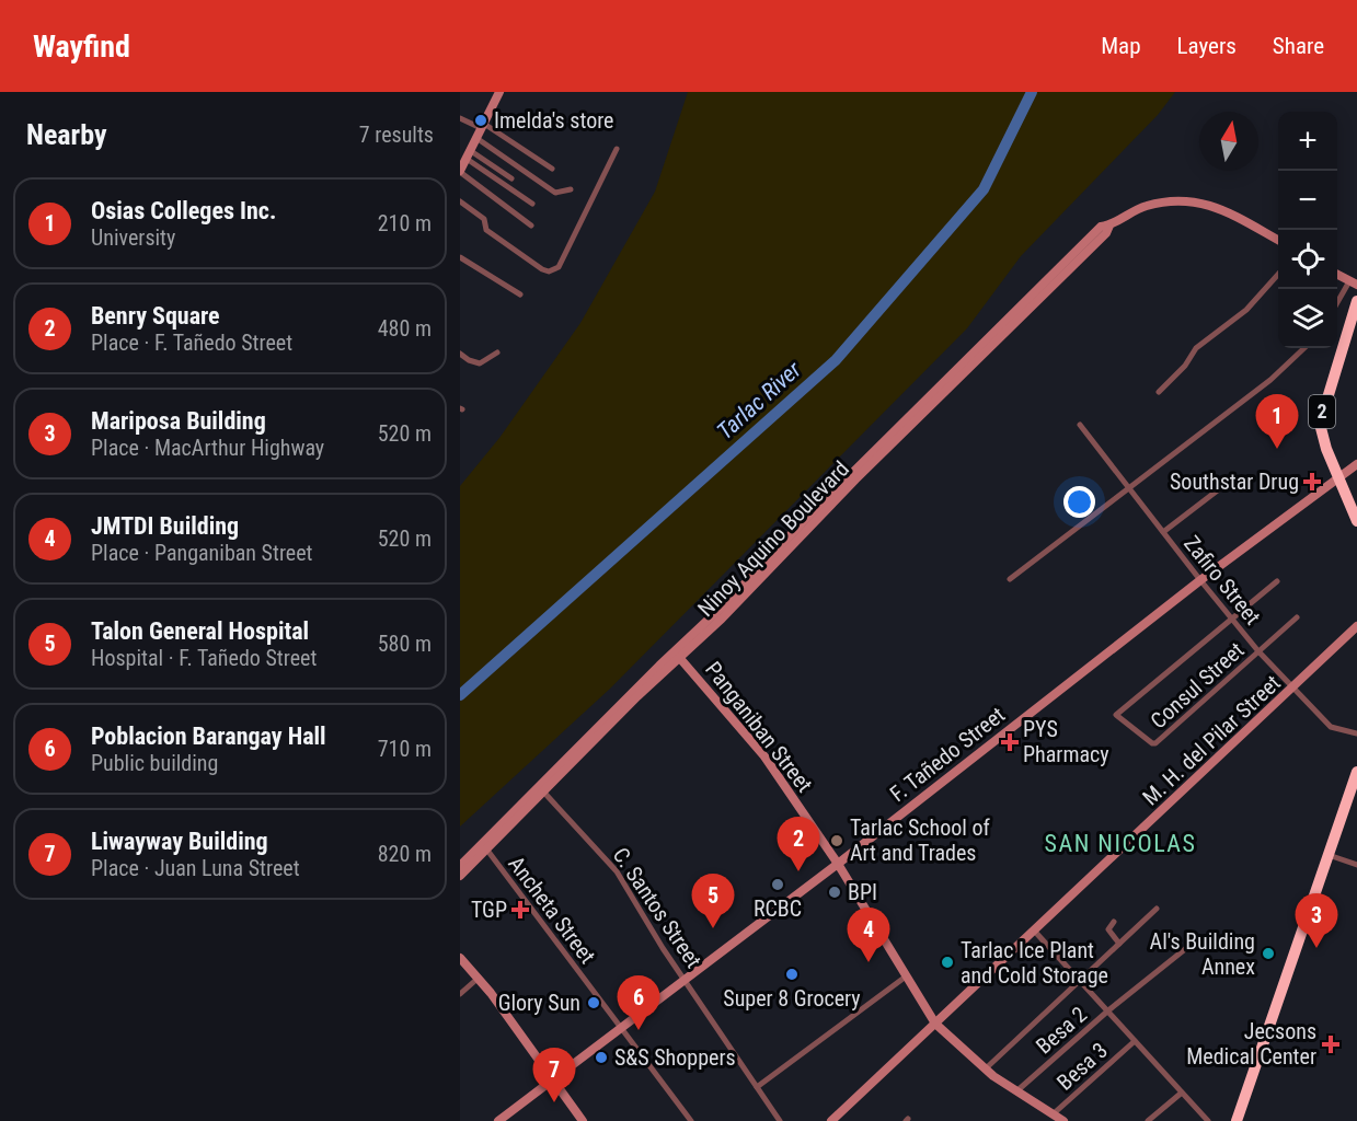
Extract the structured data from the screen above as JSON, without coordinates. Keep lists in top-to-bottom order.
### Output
{
  "streets": {
    "highway": ["2"],
    "main road": [
      "Ninoy Aquino Boulevard",
      "Panganiban Street",
      "M. H. del Pilar Street",
      "F. Tañedo Street"
    ],
    "street": [
      "Zafiro Street",
      "Consul Street",
      "C. Santos Street",
      "Ancheta Street",
      "Besa 2",
      "Besa 3"
    ]
  },
  "crossings": [
    ["2", "F. Tañedo Street"],
    ["Ninoy Aquino Boulevard", "Panganiban Street"],
    ["Ninoy Aquino Boulevard", "C. Santos Street"],
    ["Ninoy Aquino Boulevard", "Ancheta Street"],
    ["Zafiro Street", "Consul Street"],
    ["Zafiro Street", "M. H. del Pilar Street"],
    ["Zafiro Street", "F. Tañedo Street"],
    ["Panganiban Street", "M. H. del Pilar Street"],
    ["Panganiban Street", "F. Tañedo Street"],
    ["Panganiban Street", "Besa 2"],
    ["Panganiban Street", "Besa 3"],
    ["F. Tañedo Street", "C. Santos Street"],
    ["F. Tañedo Street", "Ancheta Street"]
  ],
  "districts": ["SAN NICOLAS"],
  "water": ["Tarlac River"],
  "places": {
    "other": [
      "Imelda's store",
      "Tarlac School of Art and Trades",
      "RCBC",
      "BPI",
      "Al's Building Annex",
      "Tarlac Ice Plant and Cold Storage",
      "Super 8 Grocery",
      "Glory Sun",
      "S&S Shoppers"
    ],
    "health": [
      "Southstar Drug",
      "PYS Pharmacy",
      "TGP",
      "Jecsons Medical Center"
    ]
  },
  "north": "top",
  "page": {
    "header": "Wayfind",
    "nav": ["Map", "Layers", "Share"],
    "heading": ["Nearby", "7 results"],
    "map_buttons": ["+", "−"],
    "list": [
      {
        "mark": "1",
        "name": "Osias Colleges Inc.",
        "note": "University",
        "value": "210 m"
      },
      {
        "mark": "2",
        "name": "Benry Square",
        "note": "Place · F. Tañedo Street",
        "value": "480 m"
      },
      {
        "mark": "3",
        "name": "Mariposa Building",
        "note": "Place · MacArthur Highway",
        "value": "520 m"
      },
      {
        "mark": "4",
        "name": "JMTDI Building",
        "note": "Place · Panganiban Street",
        "value": "520 m"
      },
      {
        "mark": "5",
        "name": "Talon General Hospital",
        "note": "Hospital · F. Tañedo Street",
        "value": "580 m"
      },
      {
        "mark": "6",
        "name": "Poblacion Barangay Hall",
        "note": "Public building",
        "value": "710 m"
      },
      {
        "mark": "7",
        "name": "Liwayway Building",
        "note": "Place · Juan Luna Street",
        "value": "820 m"
      }
    ],
    "pins": [
      "1",
      "2",
      "5",
      "3",
      "4",
      "6",
      "7"
    ]
  }
}
